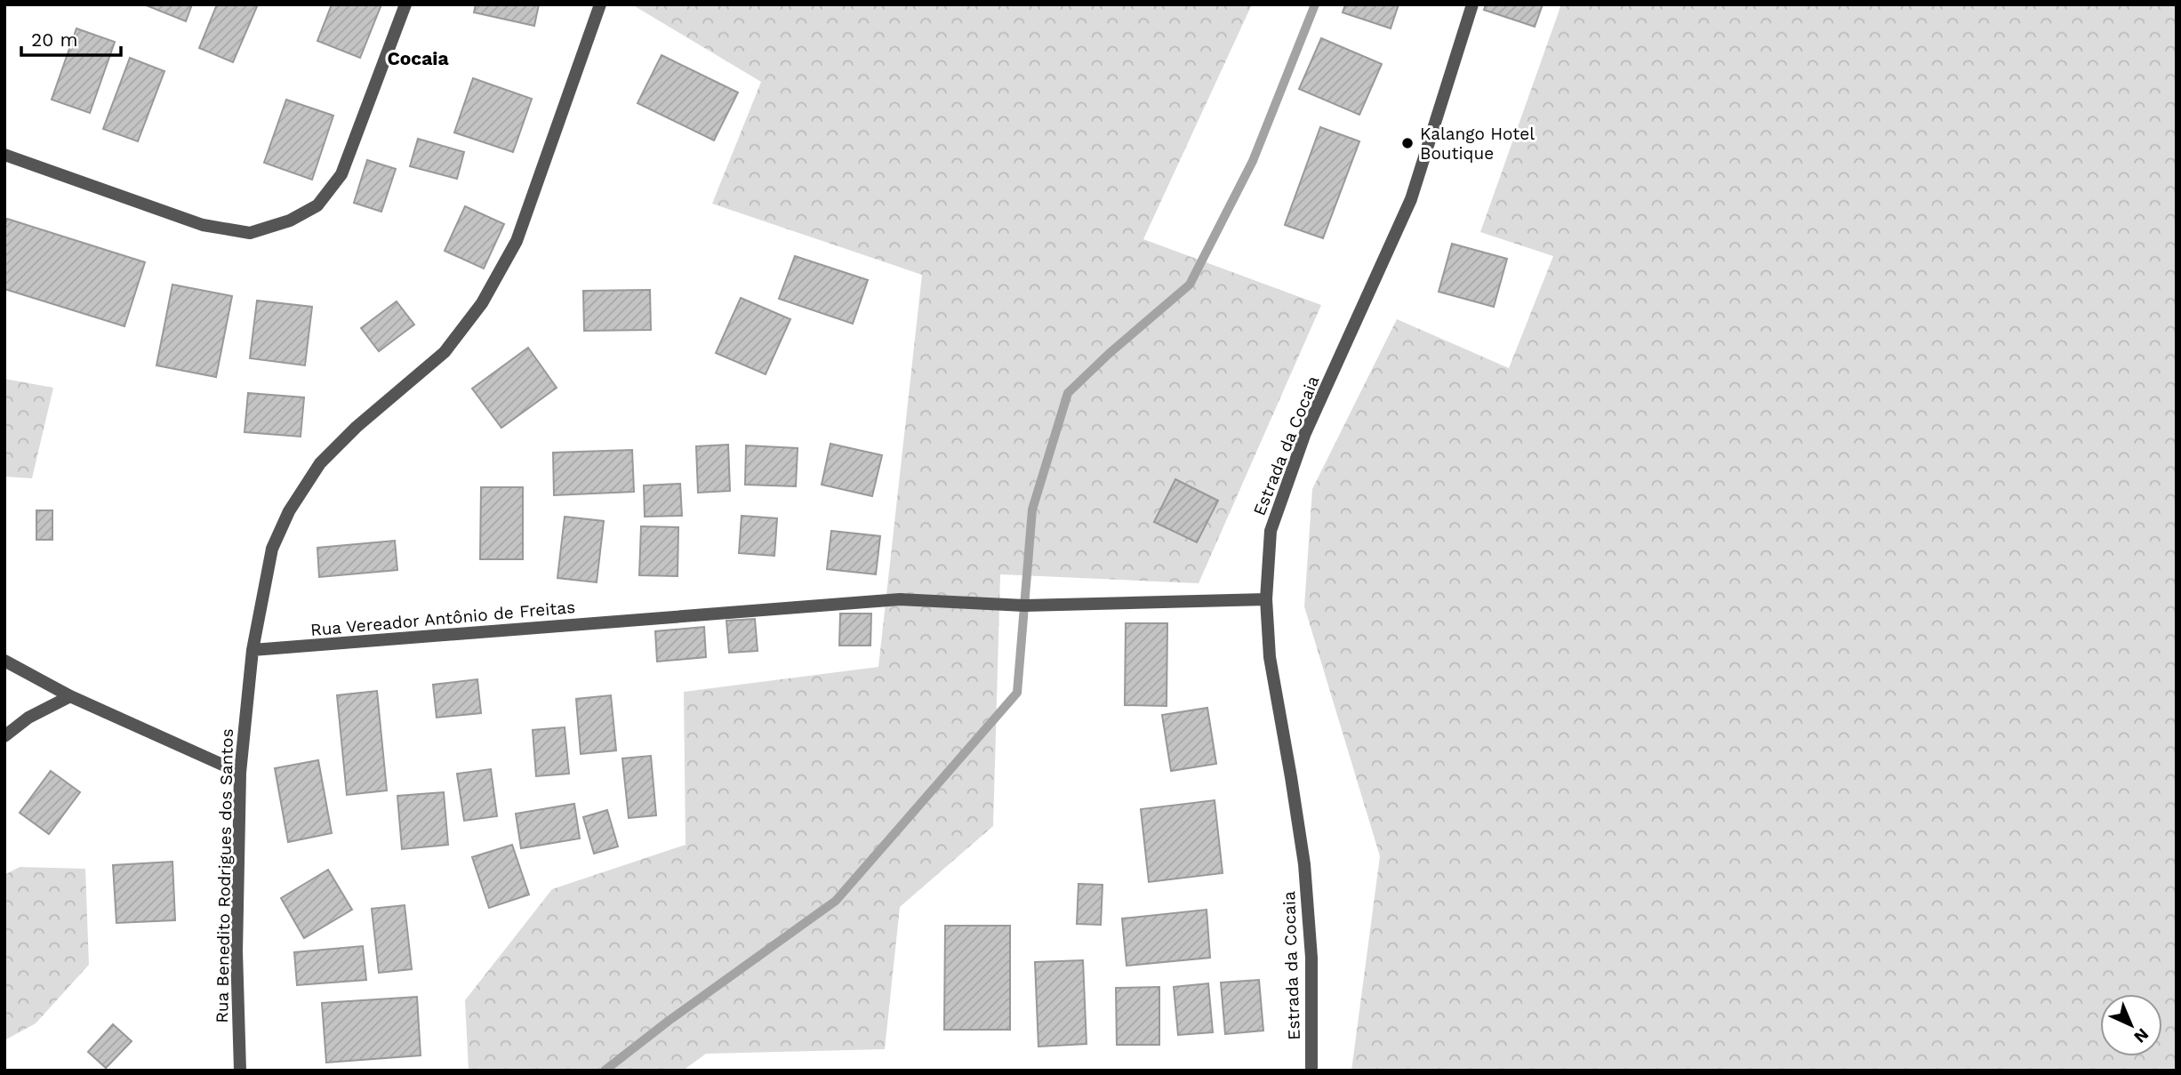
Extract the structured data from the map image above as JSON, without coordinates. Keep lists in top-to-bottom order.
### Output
{
  "streets": {
    "street": ["Estrada da Cocaia", "Rua Vereador Antônio de Freitas", "Rua Benedito Rodrigues dos Santos"]
  },
  "crossings": [
    ["Estrada da Cocaia", "Rua Vereador Antônio de Freitas"],
    ["Rua Vereador Antônio de Freitas", "Rua Benedito Rodrigues dos Santos"]
  ],
  "districts": ["Cocaia"],
  "places": ["Kalango Hotel Boutique"],
  "scale_bar": "20 m",
  "north": "bottom right"
}
